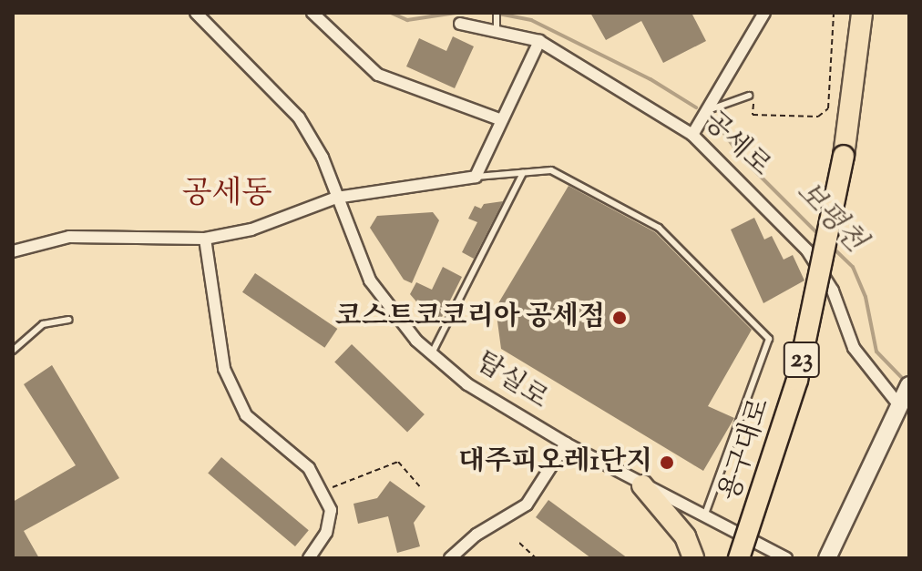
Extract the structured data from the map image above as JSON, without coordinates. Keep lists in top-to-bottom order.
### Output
{
  "streets": {
    "highway": ["23", "용구대로"],
    "street": ["공세로", "탑실로"]
  },
  "districts": ["공세동"],
  "water": ["보평천"],
  "places": ["코스트코코리아 공세점", "대주피오레1단지"]
}
